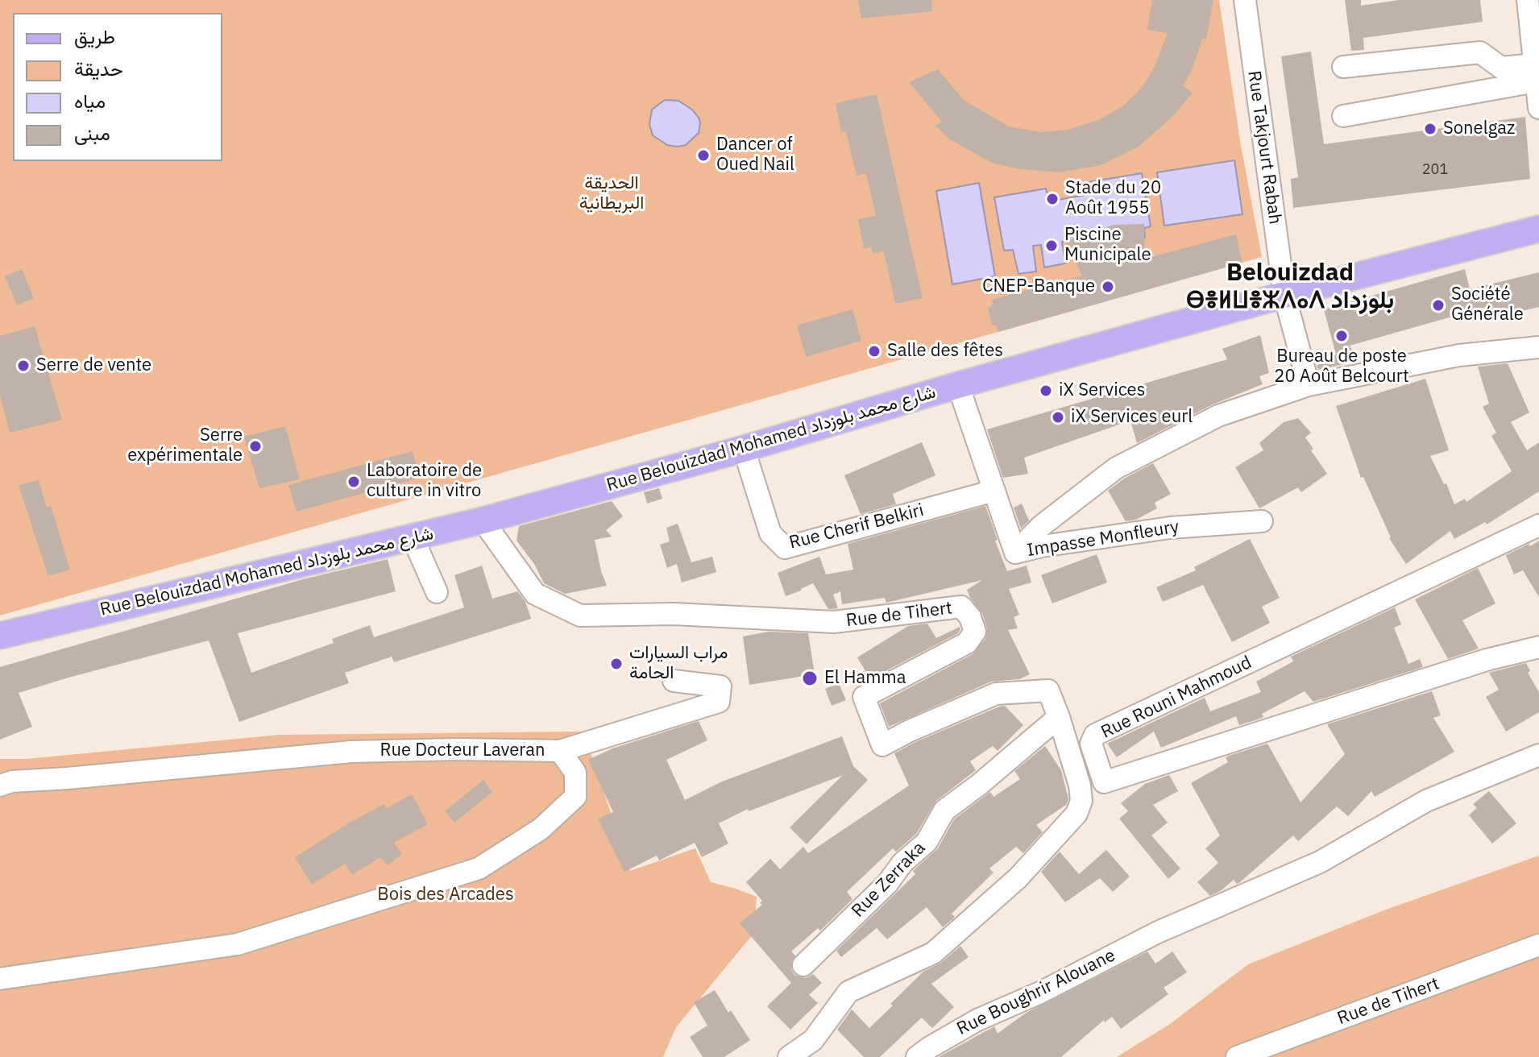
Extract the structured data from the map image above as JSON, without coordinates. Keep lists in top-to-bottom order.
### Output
{
  "streets": {
    "main road": ["Rue Belouizdad Mohamed شارع محمد بلوزداد"],
    "street": [
      "Rue Takjourt Rabah",
      "Rue Cherif Belkiri",
      "Impasse Monfleury",
      "Rue de Tihert",
      "Rue Rouni Mahmoud",
      "Rue Docteur Laveran",
      "Rue Zerraka",
      "Rue Boughrir Alouane"
    ]
  },
  "crossings": [
    ["Rue Takjourt Rabah", "Rue Belouizdad Mohamed شارع محمد بلوزداد"],
    ["Rue Belouizdad Mohamed شارع محمد بلوزداد", "Rue Cherif Belkiri"],
    ["Rue Belouizdad Mohamed شارع محمد بلوزداد", "Rue de Tihert"],
    ["Rue de Tihert", "Rue Zerraka"]
  ],
  "districts": ["Belouizdad ⴱⴻⵍⵡⴻⵣⴷⴰⴷ بلوزداد"],
  "parks": ["الحديقة البريطانية", "Bois des Arcades"],
  "places": [
    "Sonelgaz",
    "Dancer of Oued Nail",
    "Stade du 20 Août 1955",
    "Piscine Municipale",
    "CNEP-Banque",
    "Société Générale",
    "Bureau de poste 20 Août Belcourt",
    "Salle des fêtes",
    "Serre de vente",
    "iX Services",
    "iX Services eurl",
    "Serre expérimentale",
    "Laboratoire de culture in vitro",
    "مراب السيارات الحامة",
    "El Hamma"
  ],
  "house_numbers": ["201"],
  "legend": [
    "طريق",
    "حديقة",
    "مياه",
    "مبنى"
  ]
}
